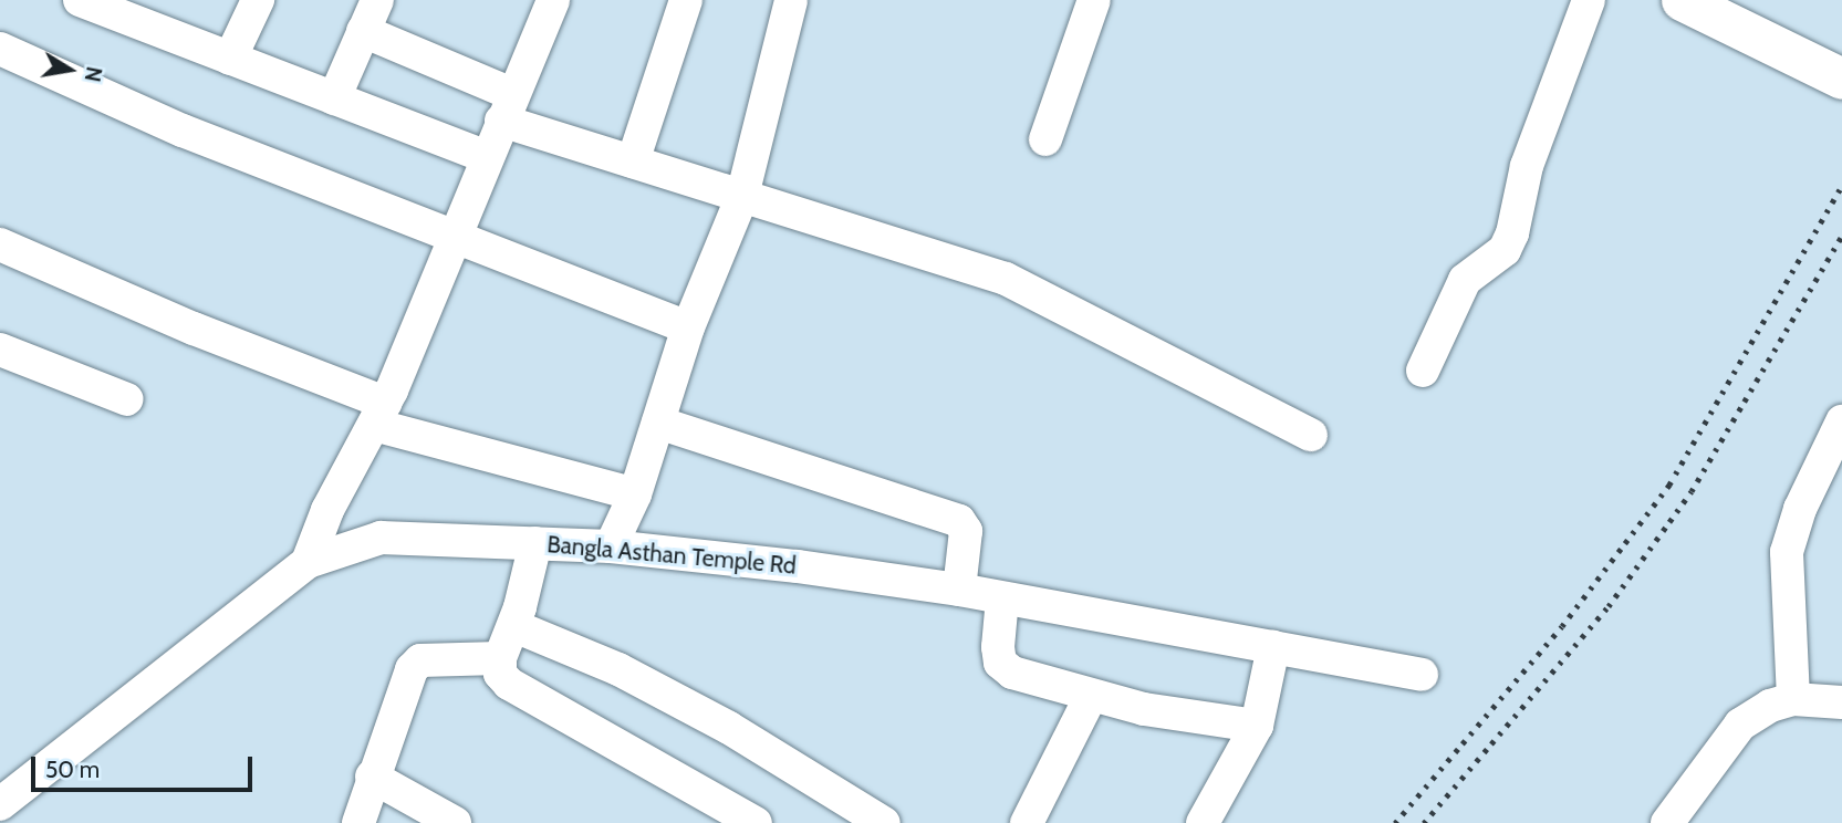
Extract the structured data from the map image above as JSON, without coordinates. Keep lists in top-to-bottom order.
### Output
{
  "streets": {
    "street": ["Bangla Asthan Temple Rd"]
  },
  "scale_bar": "50 m",
  "north": "right"
}
